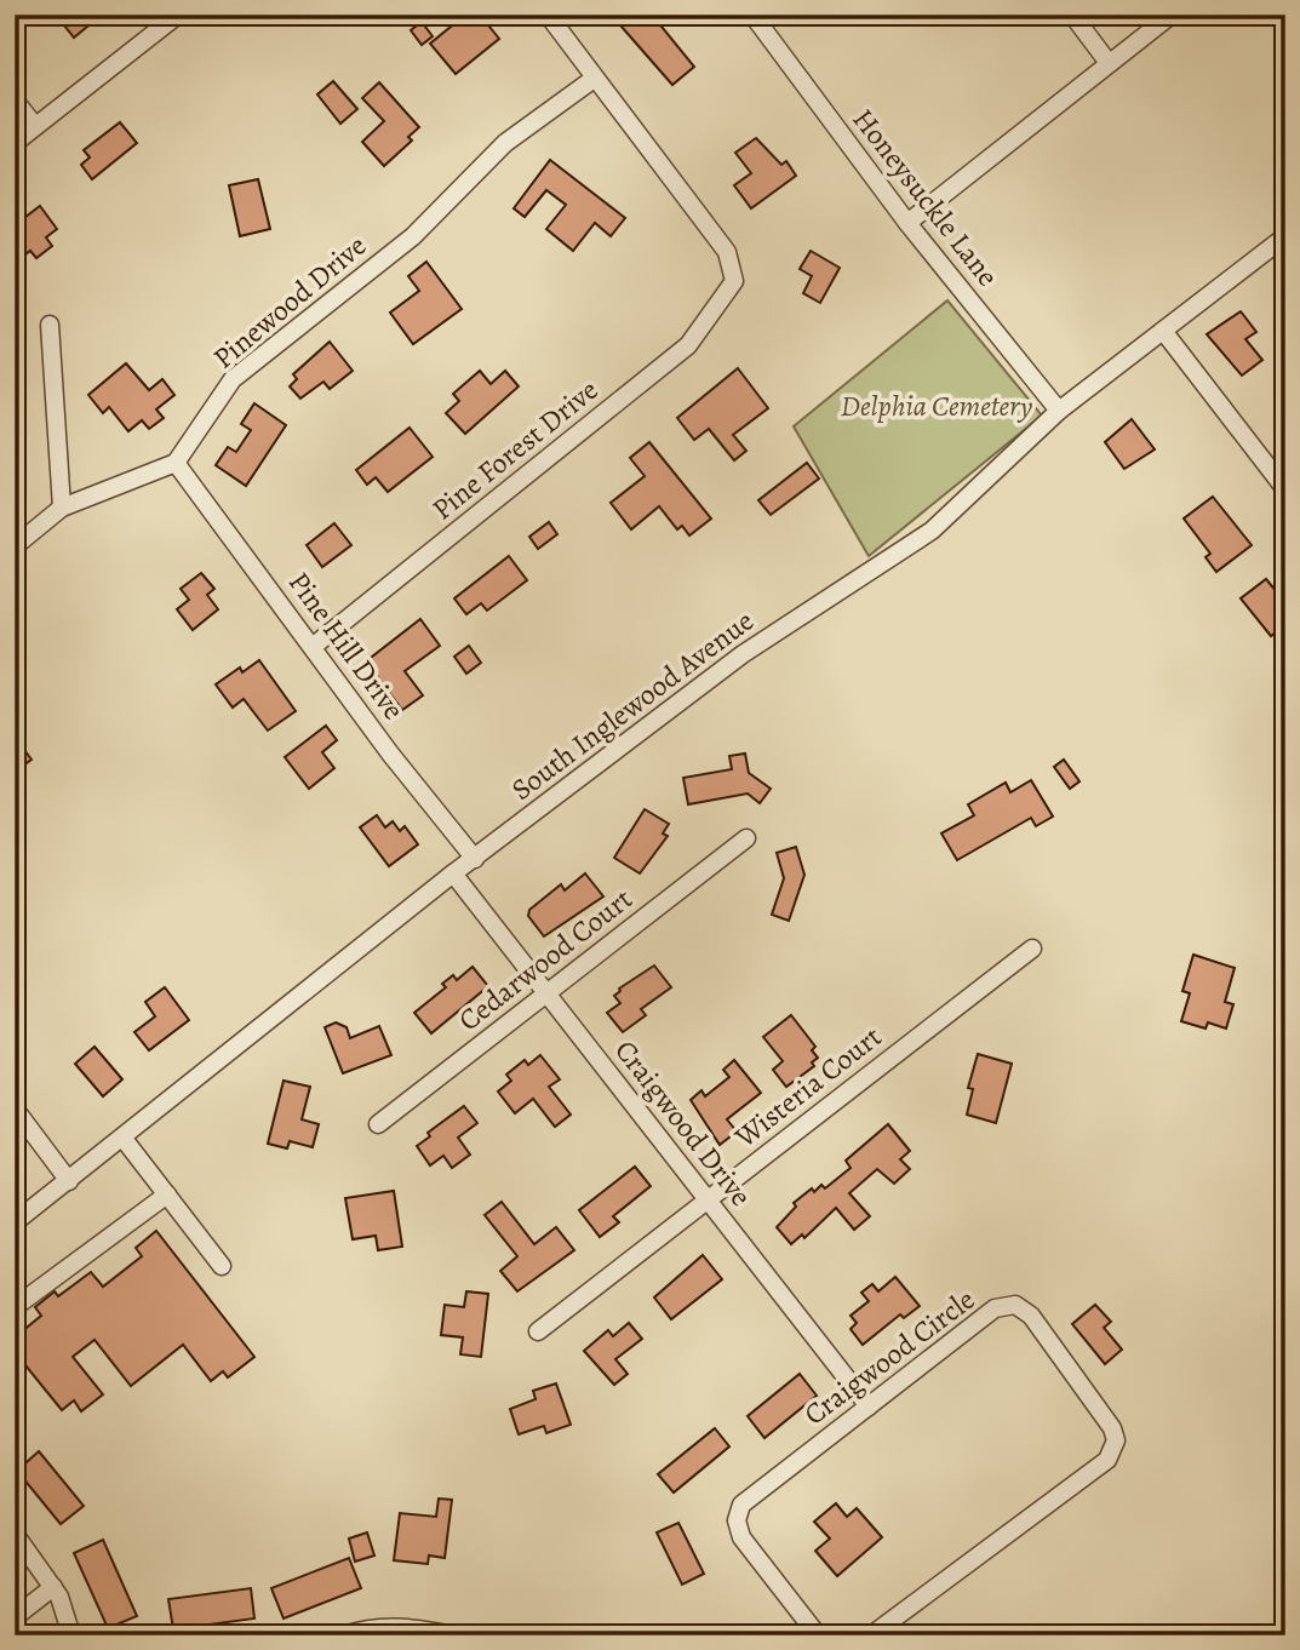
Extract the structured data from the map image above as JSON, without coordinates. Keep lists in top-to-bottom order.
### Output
{
  "streets": {
    "street": [
      "Honeysuckle Lane",
      "Pinewood Drive",
      "Pine Forest Drive",
      "Pine Hill Drive",
      "South Inglewood Avenue",
      "Cedarwood Court",
      "Wisteria Court",
      "Craigwood Drive",
      "Craigwood Circle"
    ]
  },
  "crossings": [
    ["Honeysuckle Lane", "South Inglewood Avenue"],
    ["Pinewood Drive", "Pine Forest Drive"],
    ["Pinewood Drive", "Pine Hill Drive"],
    ["Pine Forest Drive", "Pine Hill Drive"],
    ["Pine Hill Drive", "South Inglewood Avenue"],
    ["South Inglewood Avenue", "Craigwood Drive"],
    ["Cedarwood Court", "Craigwood Drive"],
    ["Wisteria Court", "Craigwood Drive"],
    ["Craigwood Drive", "Craigwood Circle"]
  ],
  "parks": ["Delphia Cemetery"]
}
